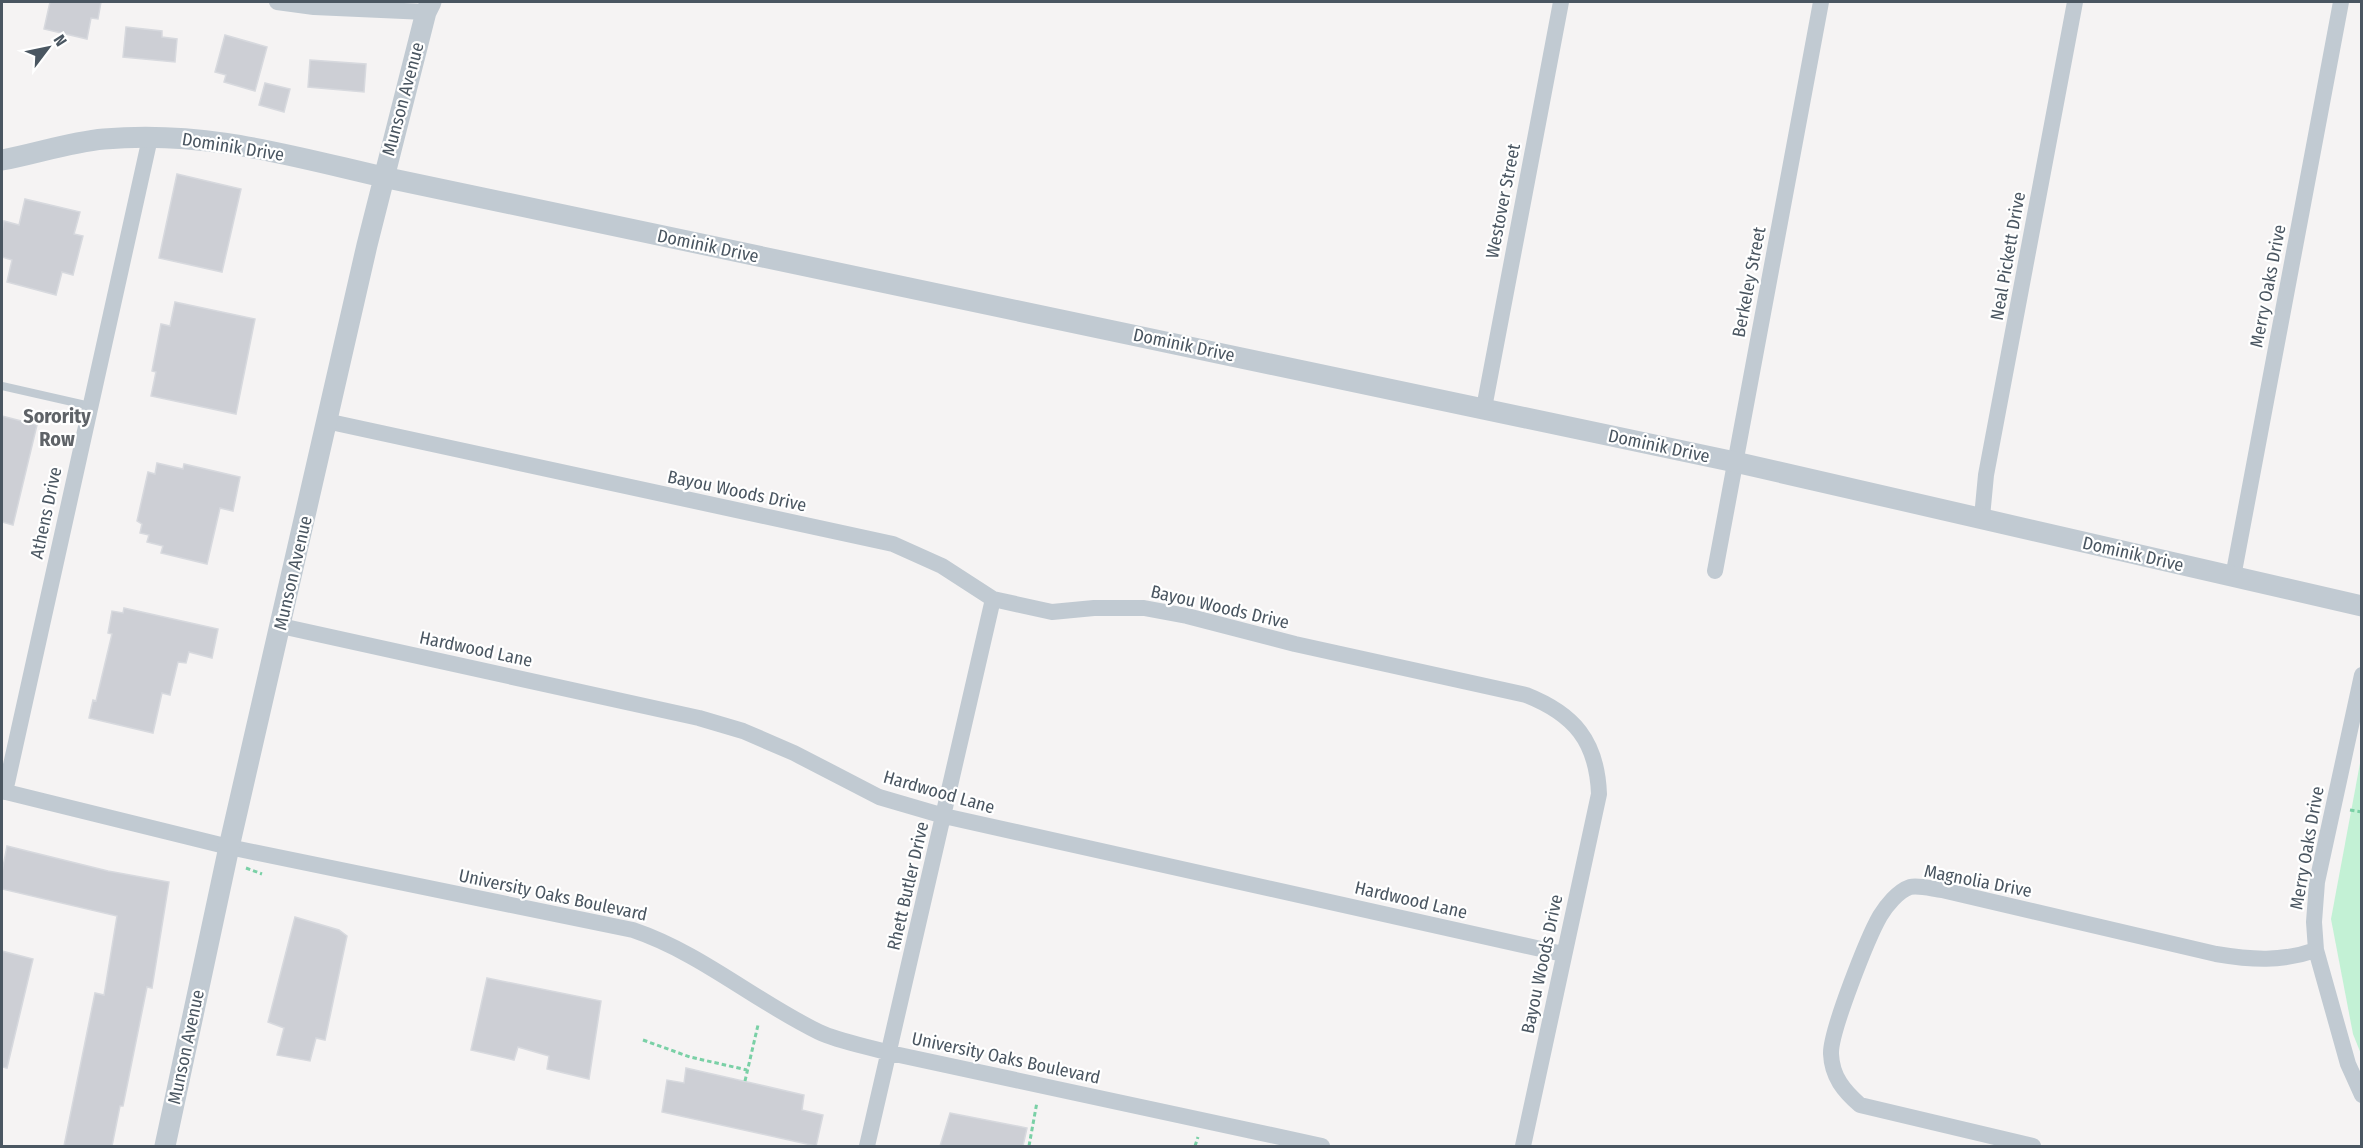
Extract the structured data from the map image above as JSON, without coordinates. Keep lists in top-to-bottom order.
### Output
{
  "streets": {
    "street": [
      "Munson Avenue",
      "Dominik Drive",
      "Westover Street",
      "Neal Pickett Drive",
      "Berkeley Street",
      "Merry Oaks Drive",
      "Bayou Woods Drive",
      "Athens Drive",
      "Hardwood Lane",
      "Magnolia Drive",
      "Rhett Butler Drive",
      "University Oaks Boulevard"
    ]
  },
  "crossings": [
    ["Munson Avenue", "Dominik Drive"],
    ["Munson Avenue", "Bayou Woods Drive"],
    ["Munson Avenue", "Hardwood Lane"],
    ["Munson Avenue", "University Oaks Boulevard"],
    ["Dominik Drive", "Westover Street"],
    ["Dominik Drive", "Neal Pickett Drive"],
    ["Dominik Drive", "Berkeley Street"],
    ["Dominik Drive", "Merry Oaks Drive"],
    ["Dominik Drive", "Athens Drive"],
    ["Merry Oaks Drive", "Magnolia Drive"],
    ["Bayou Woods Drive", "Hardwood Lane"],
    ["Bayou Woods Drive", "Rhett Butler Drive"],
    ["Athens Drive", "University Oaks Boulevard"],
    ["Hardwood Lane", "Rhett Butler Drive"],
    ["Rhett Butler Drive", "University Oaks Boulevard"]
  ],
  "districts": ["Sorority Row"],
  "north": "top right"
}
